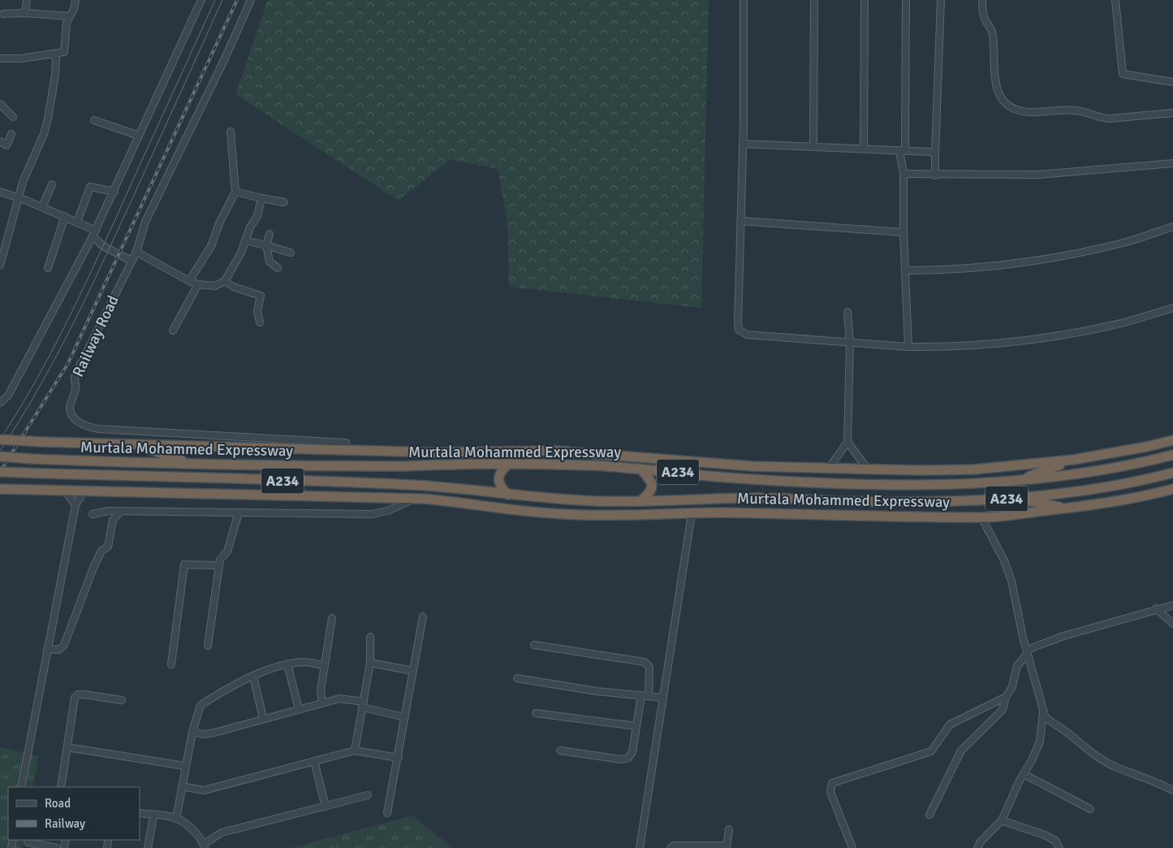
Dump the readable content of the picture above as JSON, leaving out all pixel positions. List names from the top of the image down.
{
  "streets": {
    "highway": ["Murtala Mohammed Expressway", "A234"],
    "street": ["Railway Road"]
  },
  "crossings": [
    ["Railway Road", "Murtala Mohammed Expressway"]
  ],
  "legend": ["Road", "Railway"]
}
